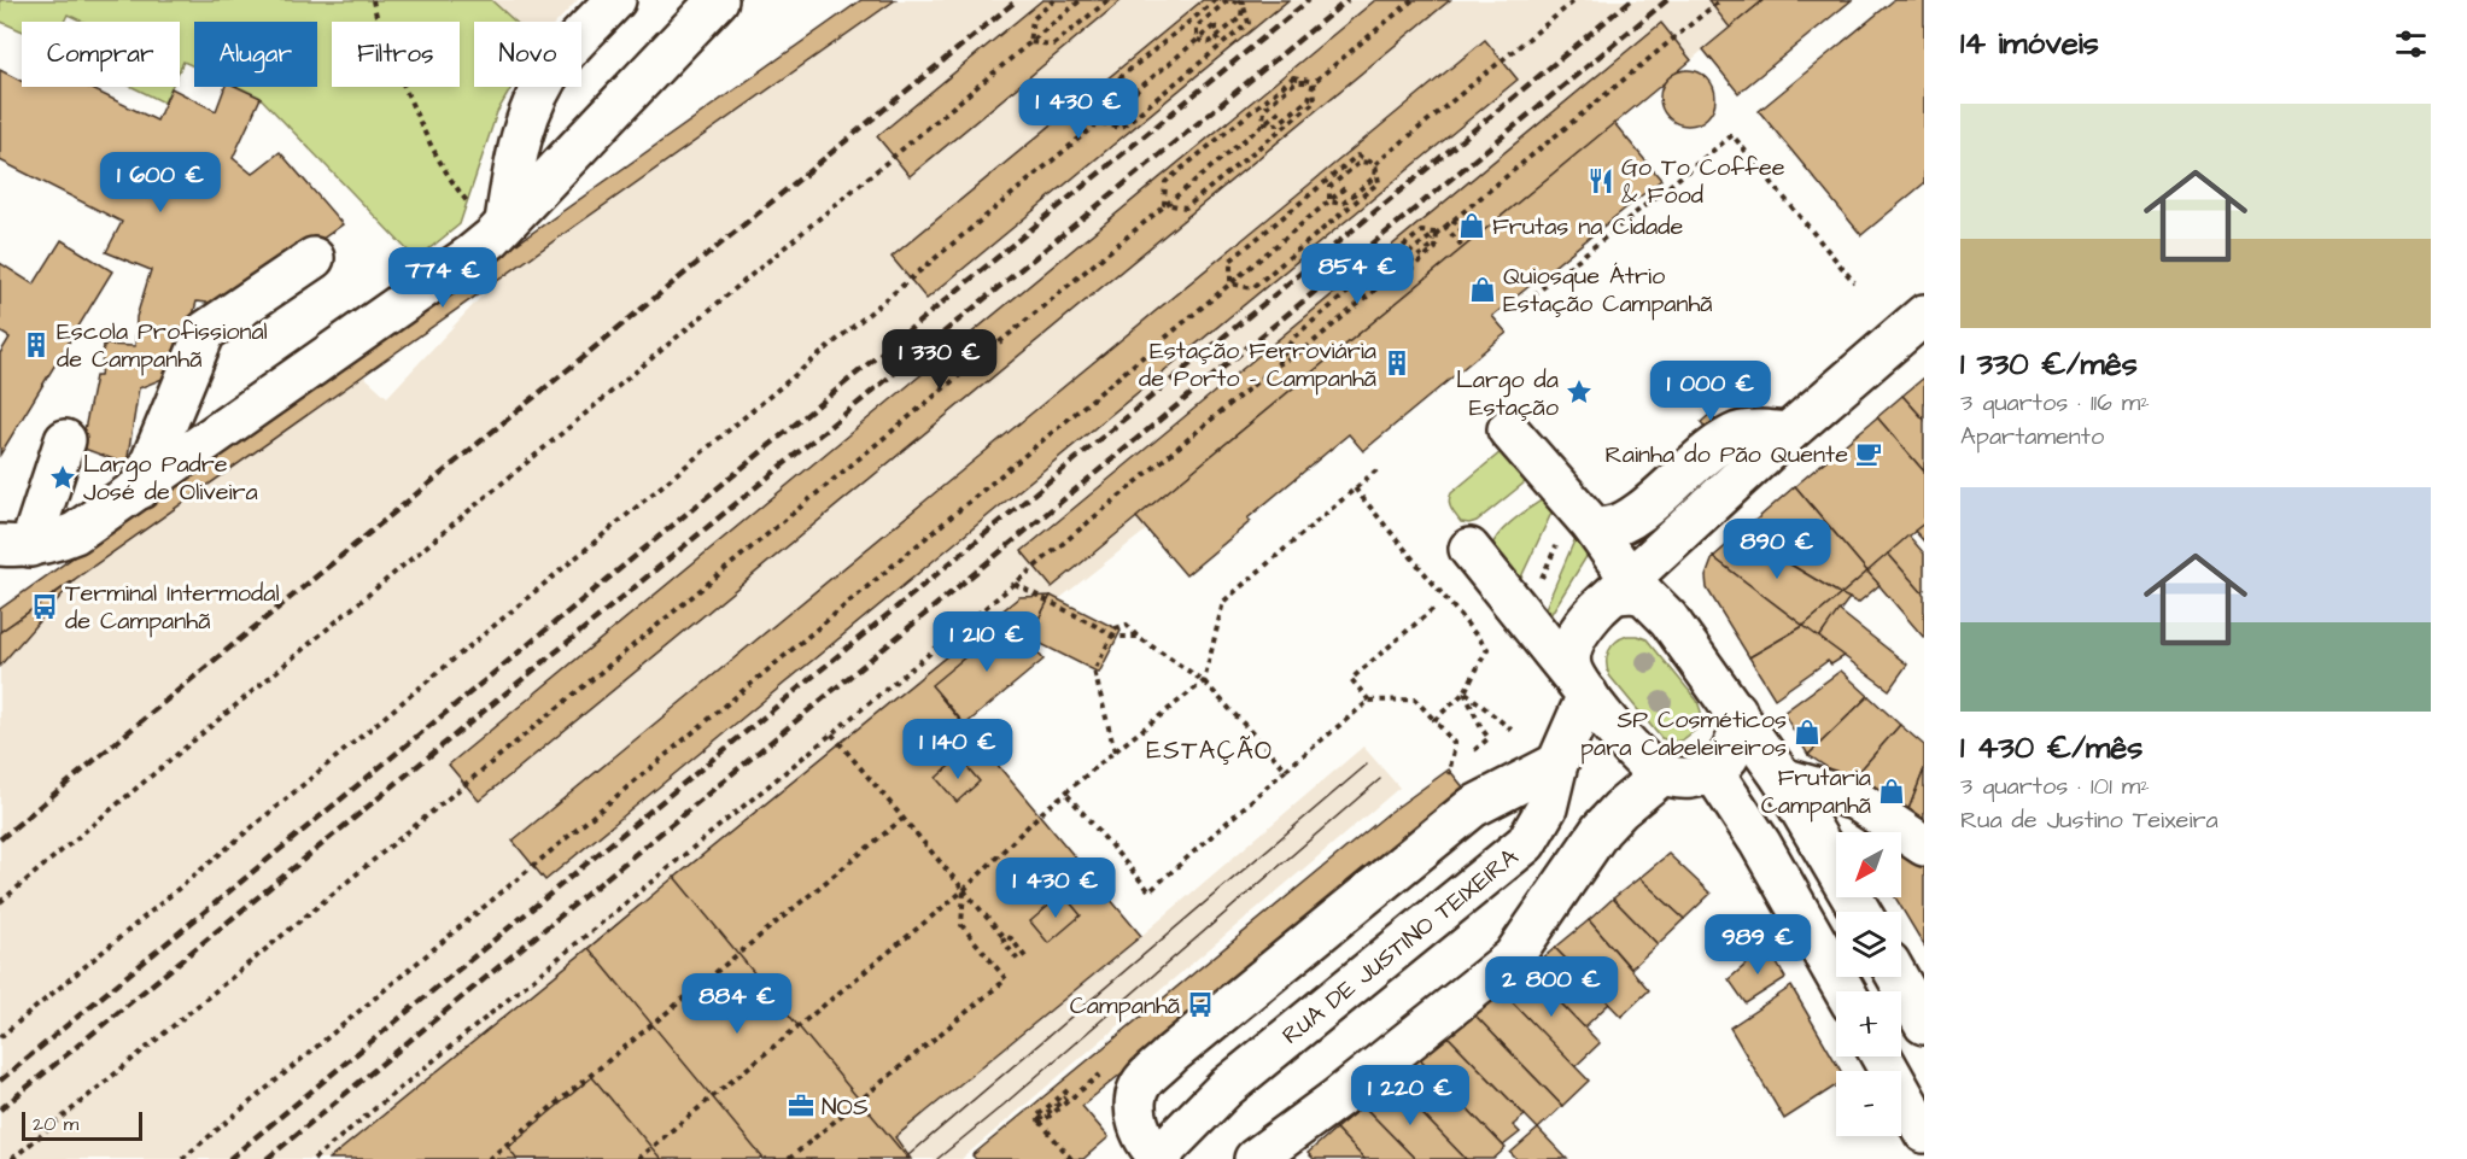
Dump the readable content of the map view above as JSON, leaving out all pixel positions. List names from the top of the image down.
{
  "streets": {
    "street": ["RUA DE JUSTINO TEIXEIRA"]
  },
  "districts": ["ESTAÇÃO"],
  "places": {
    "restaurant": ["Go To Coffee & Food"],
    "shop": [
      "Frutas na Cidade",
      "Quiosque Átrio Estação Campanhã",
      "SP Cosméticos para Cabeleireiros",
      "Frutaria Campanhã"
    ],
    "building": ["Escola Profissional de Campanhã", "Estação Ferroviária de Porto - Campanhã"],
    "place": ["Largo da Estação", "Largo Padre José de Oliveira"],
    "cafe": ["Rainha do Pão Quente"],
    "bus stop": ["Terminal Intermodal de Campanhã", "Campanhã"],
    "office": ["NOS"]
  },
  "scale_bar": "20 m",
  "north": "bottom left",
  "page": {
    "heading": "14 imóveis",
    "chip": [
      "Comprar",
      "Alugar",
      "Filtros",
      "Novo"
    ],
    "price": [
      "1 430 €",
      "1 600 €",
      "854 €",
      "774 €",
      "1 330 €",
      "1 000 €",
      "890 €",
      "1 210 €",
      "1 140 €",
      "1 430 €",
      "989 €",
      "2 800 €",
      "884 €",
      "1 220 €"
    ],
    "list": [
      {
        "name": "1 330 €/mês",
        "note": "3 quartos · 116 m² · Apartamento"
      },
      {
        "name": "1 430 €/mês",
        "note": "3 quartos · 101 m² · Rua de Justino Teixeira"
      }
    ],
    "map_buttons": ["+", "−"],
    "scale": "20 m"
  }
}
